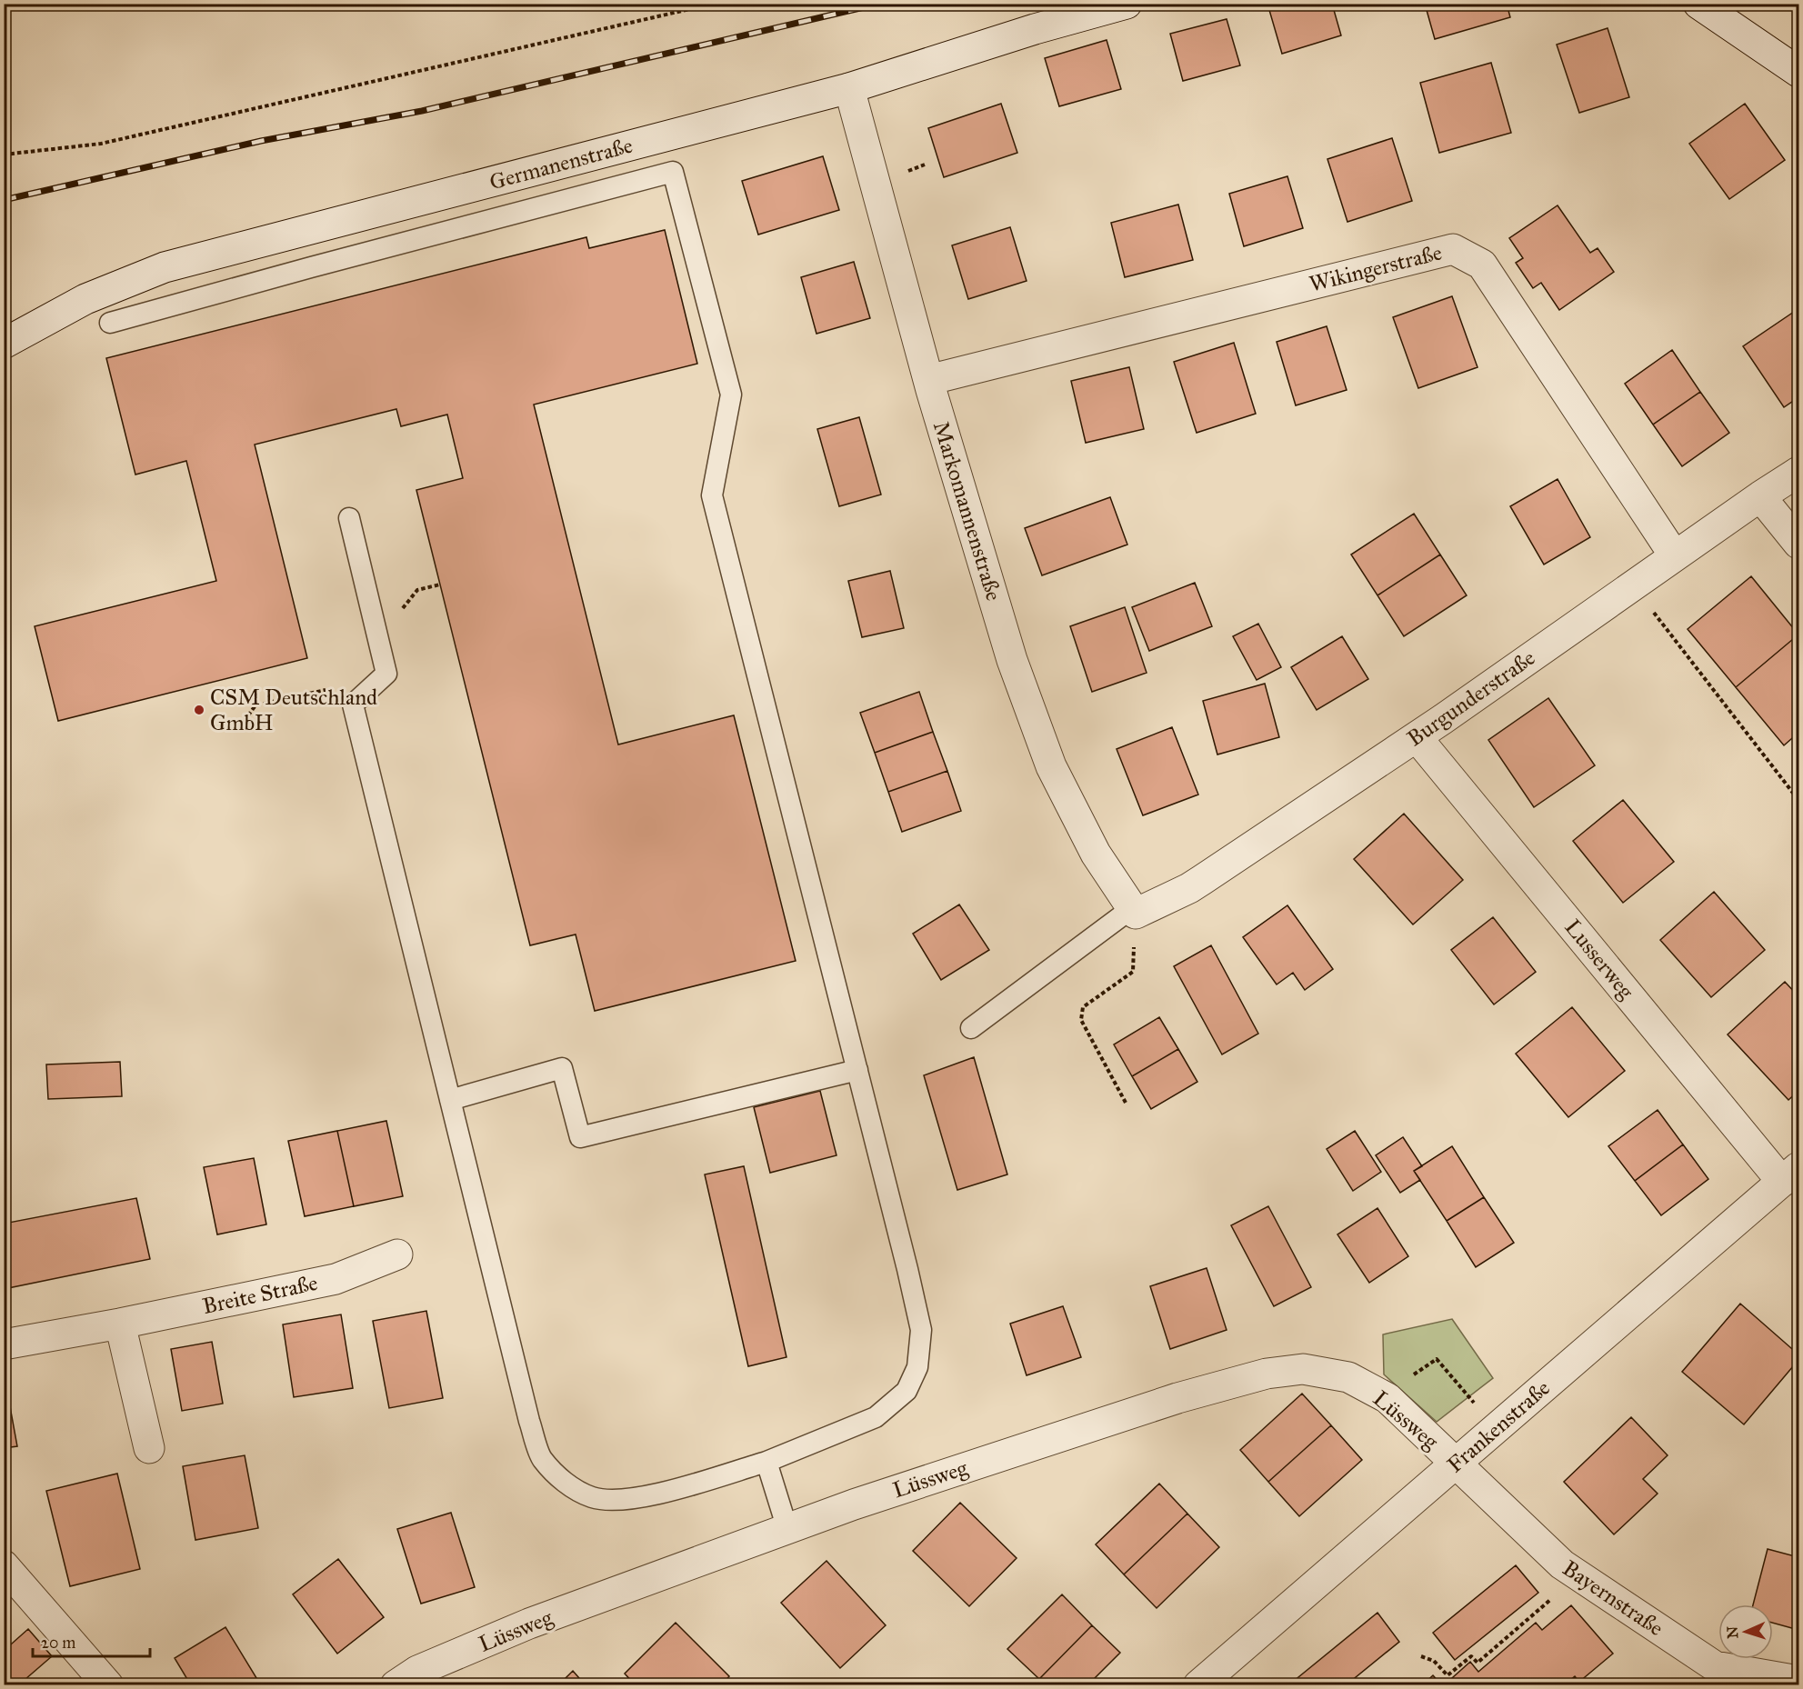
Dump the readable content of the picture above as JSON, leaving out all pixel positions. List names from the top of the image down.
{
  "streets": {
    "street": [
      "Germanenstraße",
      "Wikingerstraße",
      "Markomannenstraße",
      "Burgunderstraße",
      "Lusserweg",
      "Breite Straße",
      "Lüssweg",
      "Frankenstraße",
      "Bayernstraße"
    ]
  },
  "crossings": [
    ["Germanenstraße", "Markomannenstraße"],
    ["Wikingerstraße", "Markomannenstraße"],
    ["Wikingerstraße", "Burgunderstraße"],
    ["Markomannenstraße", "Burgunderstraße"],
    ["Burgunderstraße", "Lusserweg"],
    ["Lusserweg", "Frankenstraße"],
    ["Lüssweg", "Frankenstraße"],
    ["Lüssweg", "Bayernstraße"],
    ["Frankenstraße", "Bayernstraße"]
  ],
  "places": ["CSM Deutschland GmbH"],
  "scale_bar": "20 m",
  "north": "left"
}
